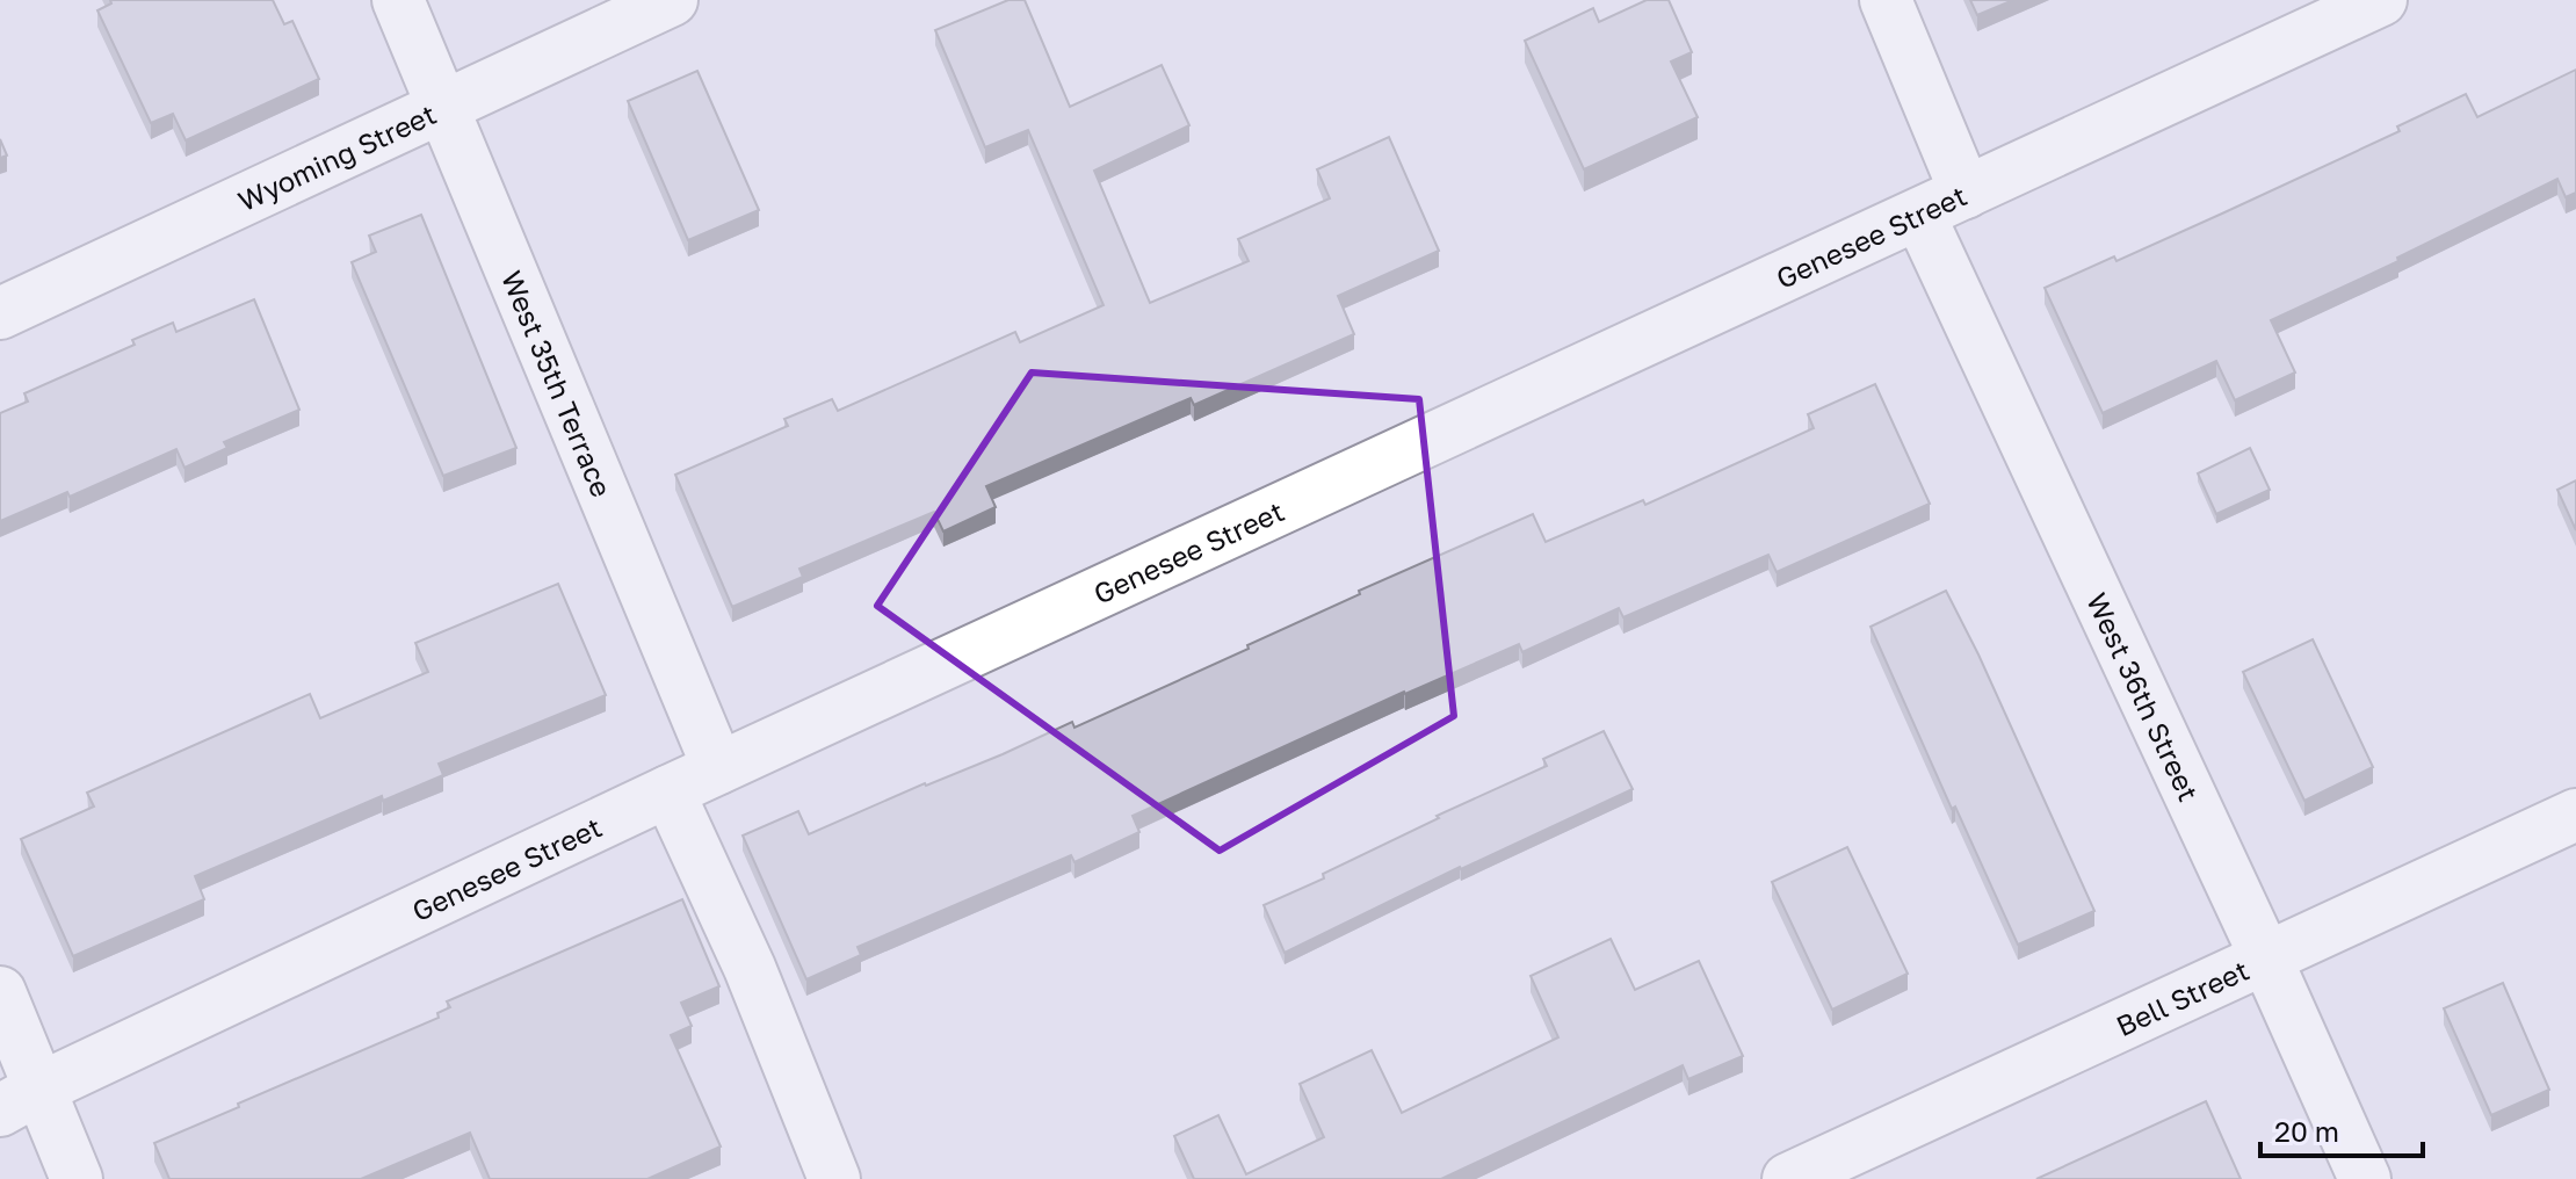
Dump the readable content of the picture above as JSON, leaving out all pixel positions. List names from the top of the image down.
{
  "streets": {
    "street": [
      "Wyoming Street",
      "Genesee Street",
      "West 35th Terrace",
      "West 36th Street",
      "Bell Street"
    ]
  },
  "crossings": [
    ["Wyoming Street", "West 35th Terrace"],
    ["Genesee Street", "West 35th Terrace"],
    ["Genesee Street", "West 36th Street"],
    ["West 36th Street", "Bell Street"]
  ],
  "scale_bar": "20 m"
}
